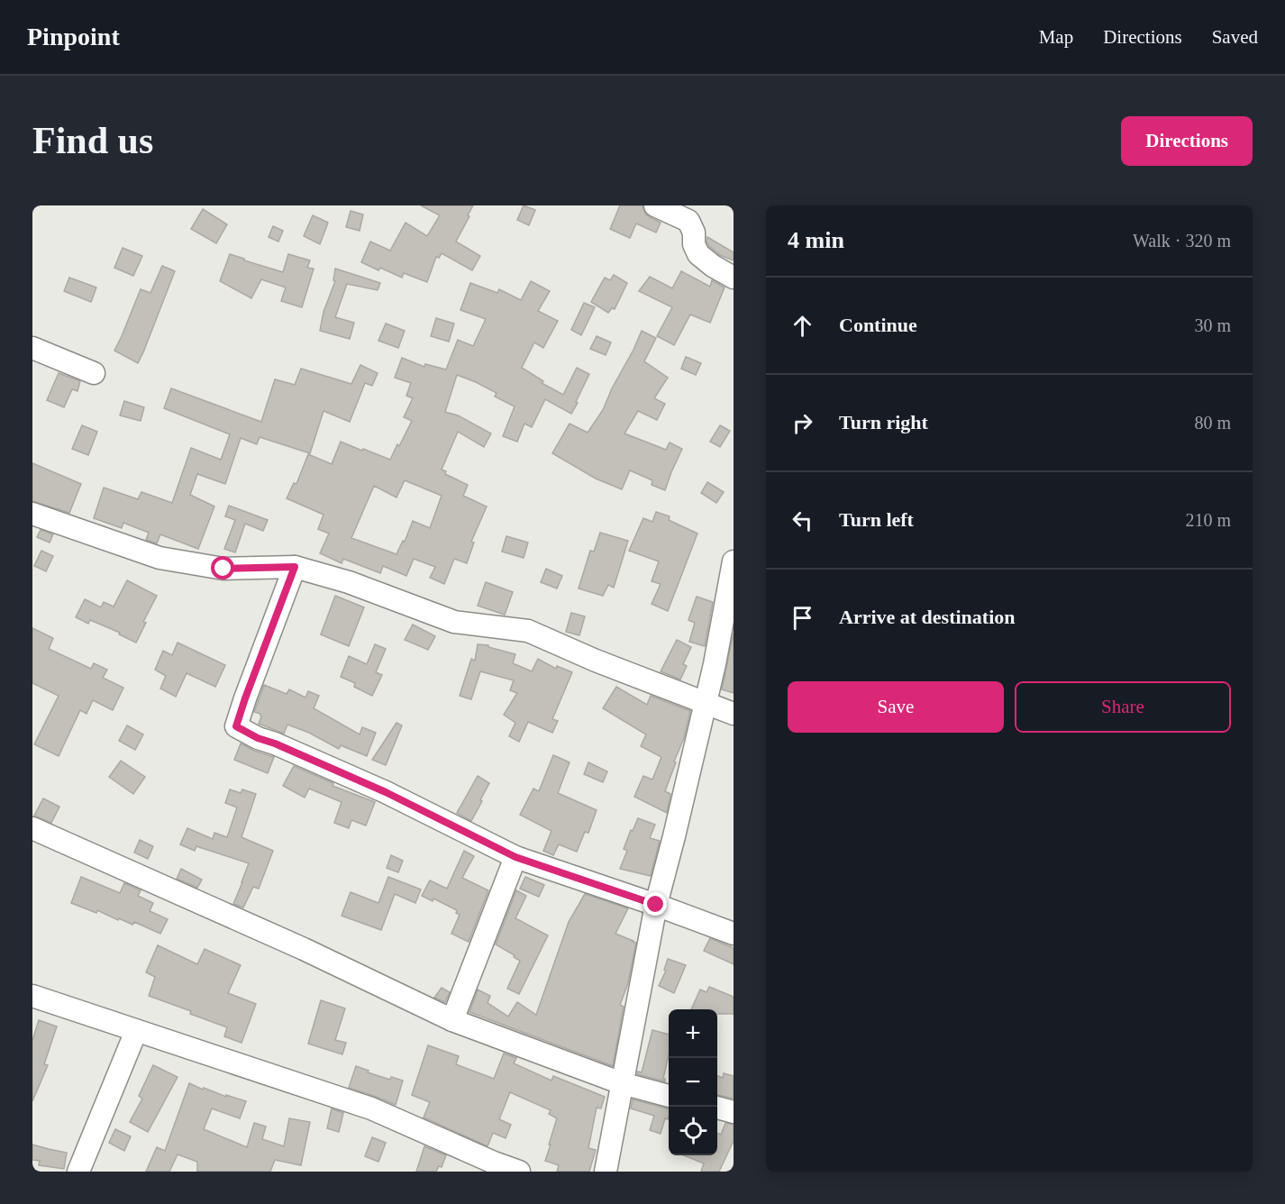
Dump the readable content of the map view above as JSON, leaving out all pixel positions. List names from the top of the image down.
{
  "page": {
    "header": "Pinpoint",
    "nav": ["Map", "Directions", "Saved"],
    "buttons": [
      "Directions",
      ["Save", "Share"]
    ],
    "title": "Find us",
    "heading": ["4 min", "Walk · 320 m"],
    "list": [
      ["Continue", "30 m"],
      ["Turn right", "80 m"],
      ["Turn left", "210 m"],
      "Arrive at destination"
    ],
    "map_buttons": ["+", "−"]
  }
}
